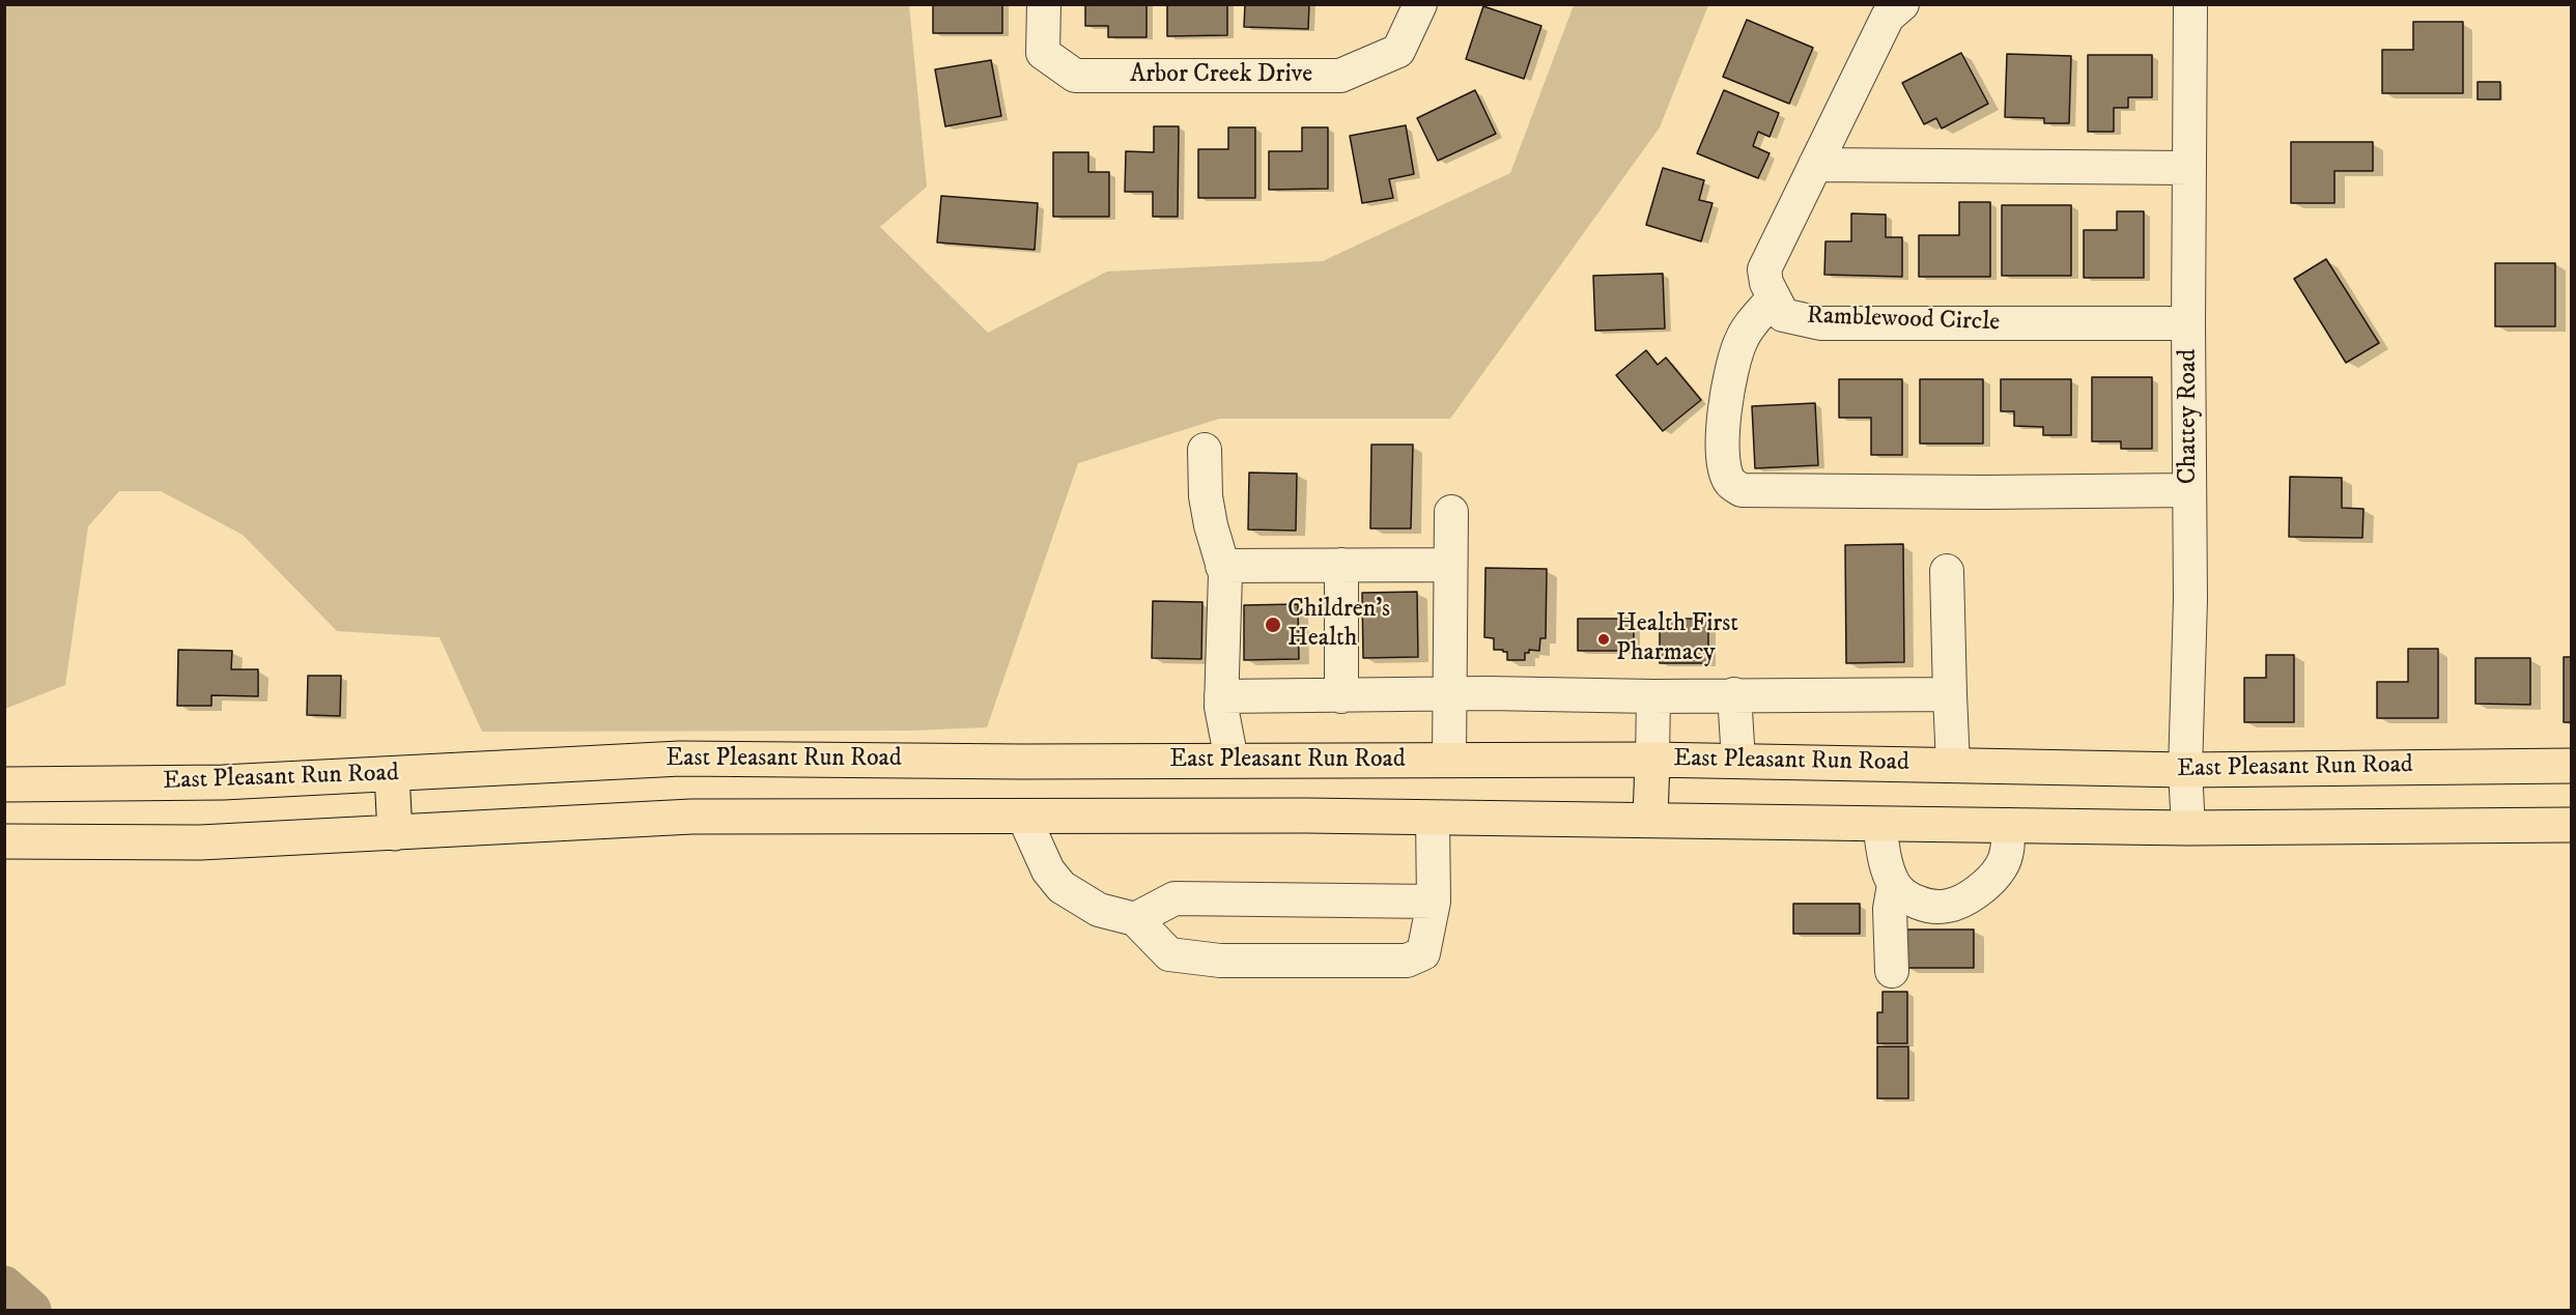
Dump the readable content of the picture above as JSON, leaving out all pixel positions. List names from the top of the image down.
{
  "streets": {
    "main road": ["East Pleasant Run Road"],
    "street": ["Arbor Creek Drive", "Ramblewood Circle", "Chattey Road"]
  },
  "crossings": [
    ["Ramblewood Circle", "Chattey Road"],
    ["Chattey Road", "East Pleasant Run Road"]
  ],
  "places": ["Children's Health", "Health First Pharmacy"]
}
